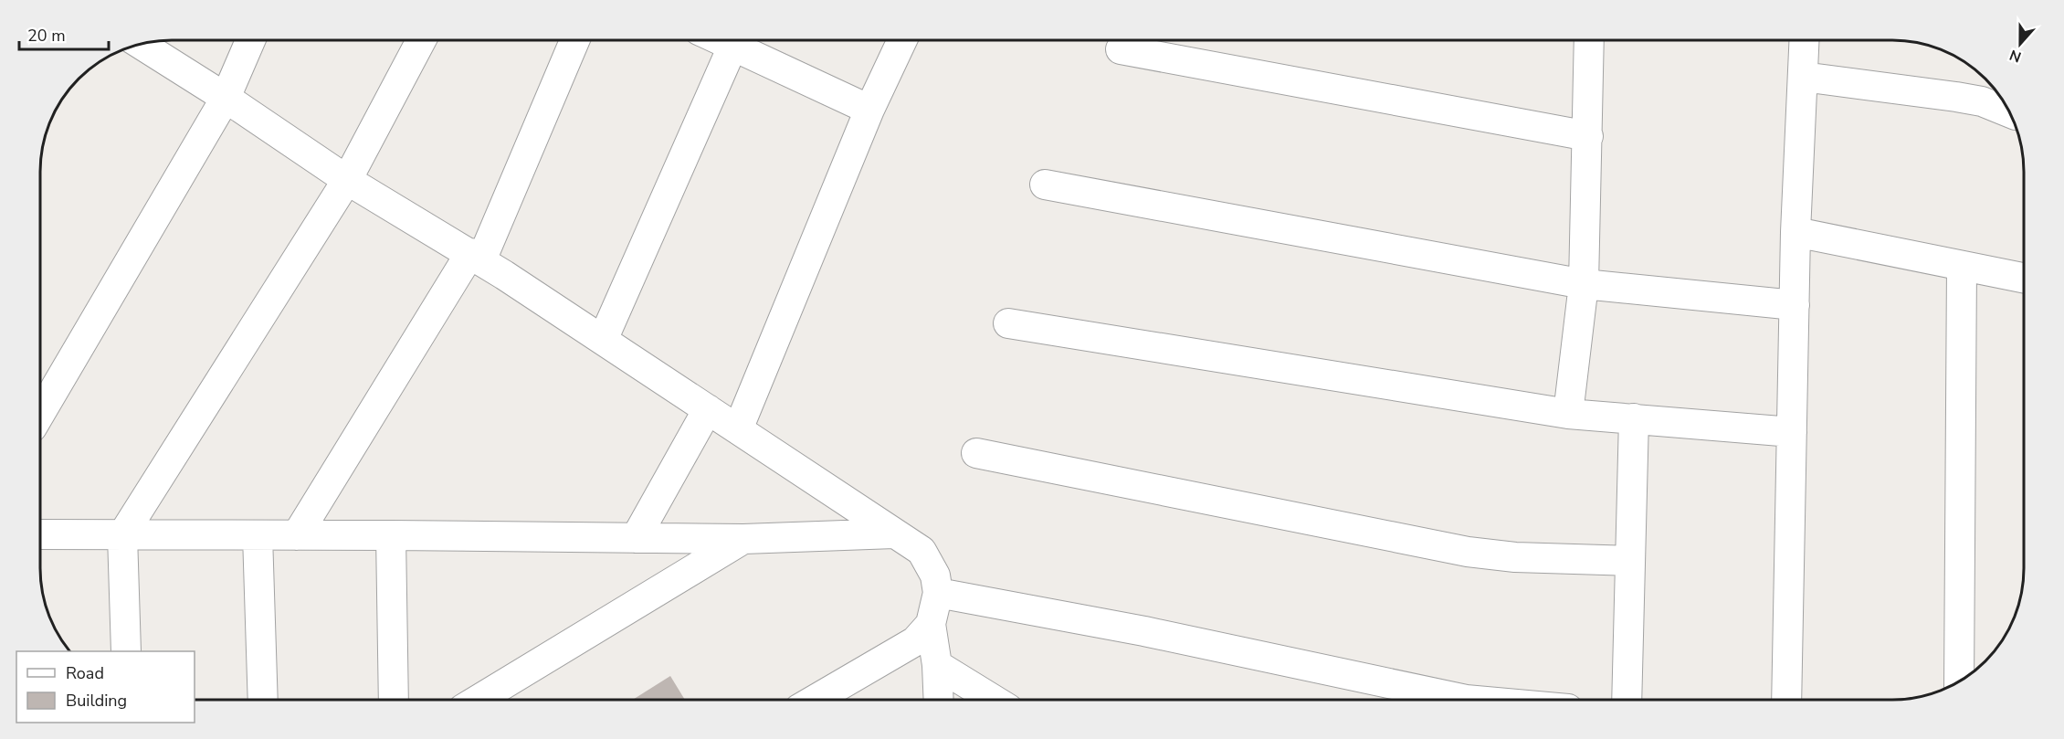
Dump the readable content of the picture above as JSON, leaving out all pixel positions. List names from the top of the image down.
{
  "legend": ["Road", "Building"],
  "scale_bar": "20 m",
  "north": "bottom"
}
